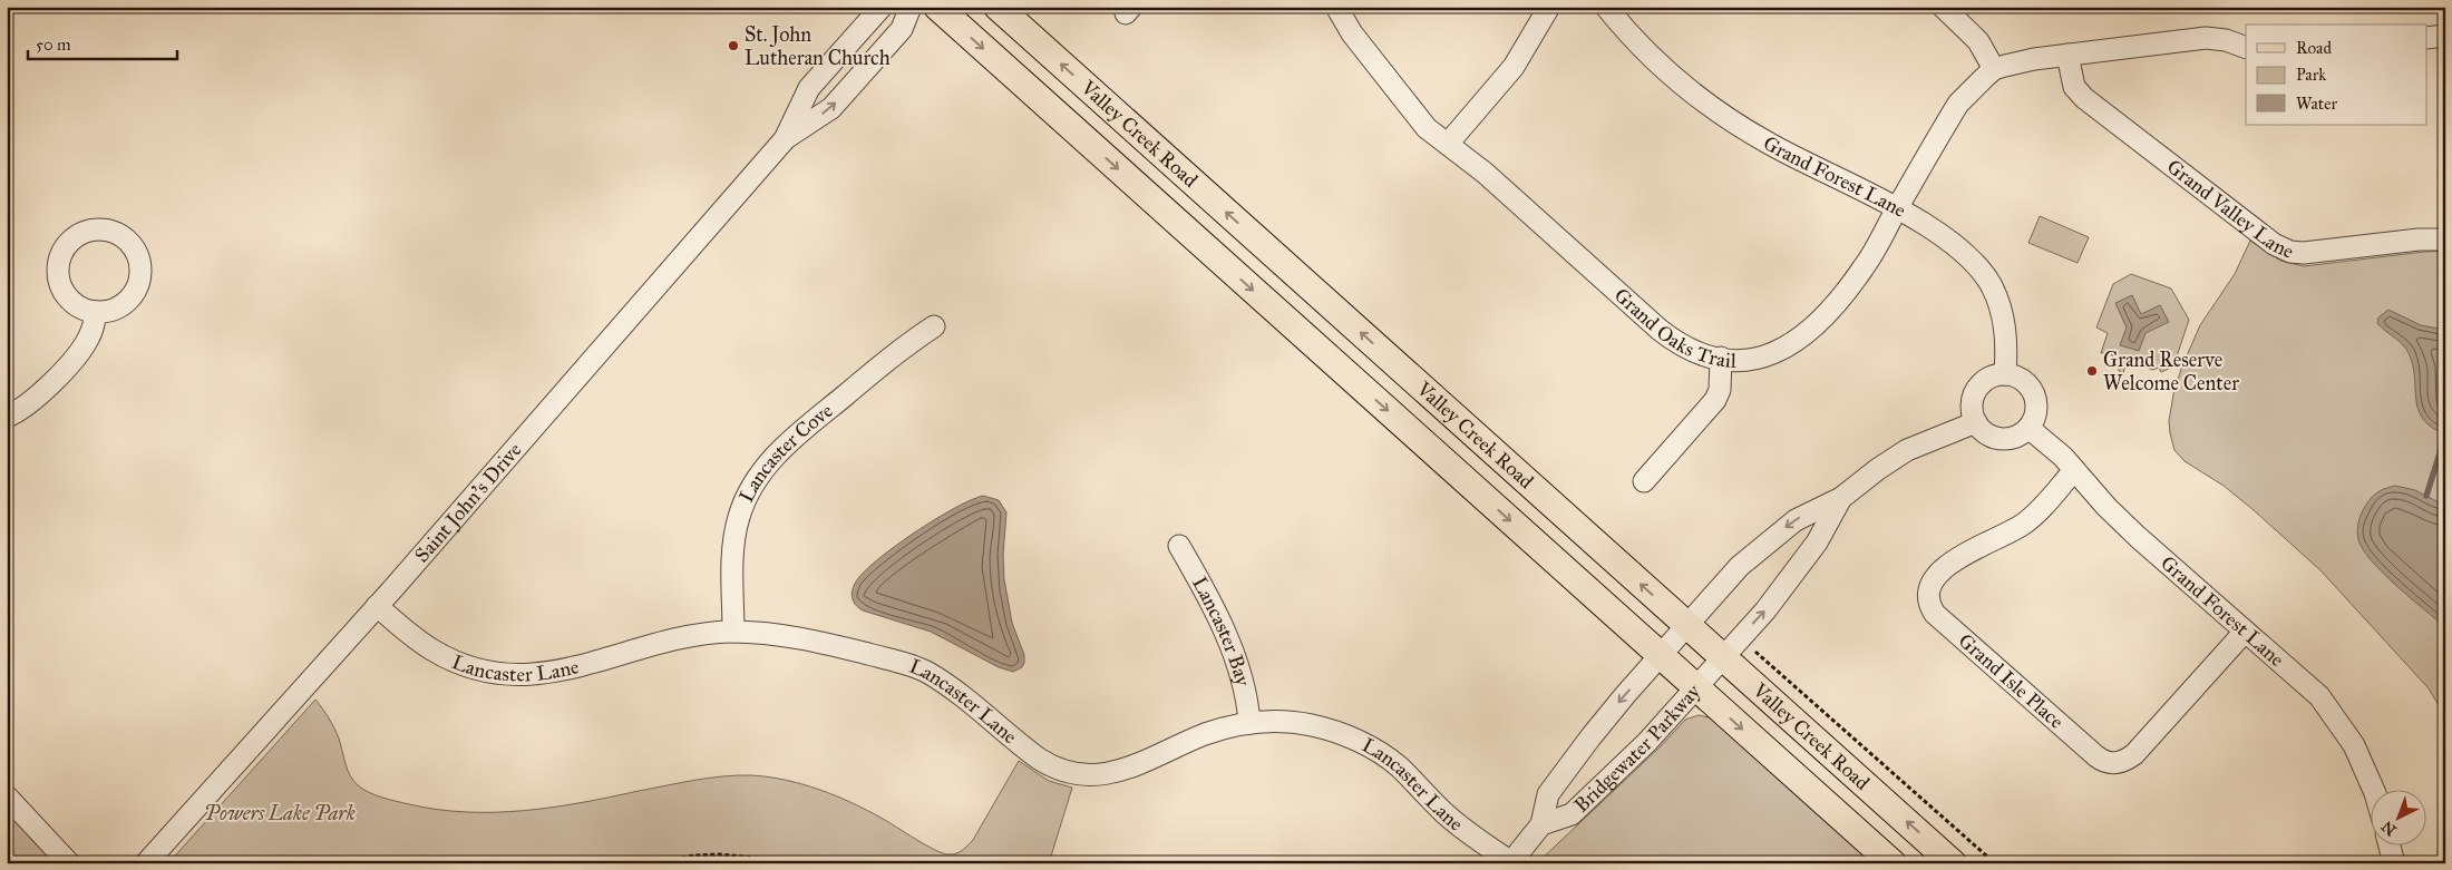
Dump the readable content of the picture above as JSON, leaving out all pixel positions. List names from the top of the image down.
{
  "streets": {
    "main road": ["Valley Creek Road"],
    "street": [
      "Grand Forest Lane",
      "Grand Valley Lane",
      "Grand Oaks Trail",
      "Lancaster Cove",
      "Saint John's Drive",
      "Lancaster Bay",
      "Lancaster Lane",
      "Grand Isle Place",
      "Bridgewater Parkway"
    ]
  },
  "crossings": [
    ["Valley Creek Road", "Bridgewater Parkway"],
    ["Grand Forest Lane", "Grand Oaks Trail"],
    ["Grand Forest Lane", "Grand Isle Place"],
    ["Lancaster Cove", "Lancaster Lane"],
    ["Saint John's Drive", "Lancaster Lane"],
    ["Lancaster Bay", "Lancaster Lane"],
    ["Lancaster Lane", "Bridgewater Parkway"]
  ],
  "parks": ["Powers Lake Park"],
  "places": ["St. John Lutheran Church", "Grand Reserve Welcome Center"],
  "legend": ["Road", "Park", "Water"],
  "scale_bar": "50 m",
  "north": "bottom left"
}
